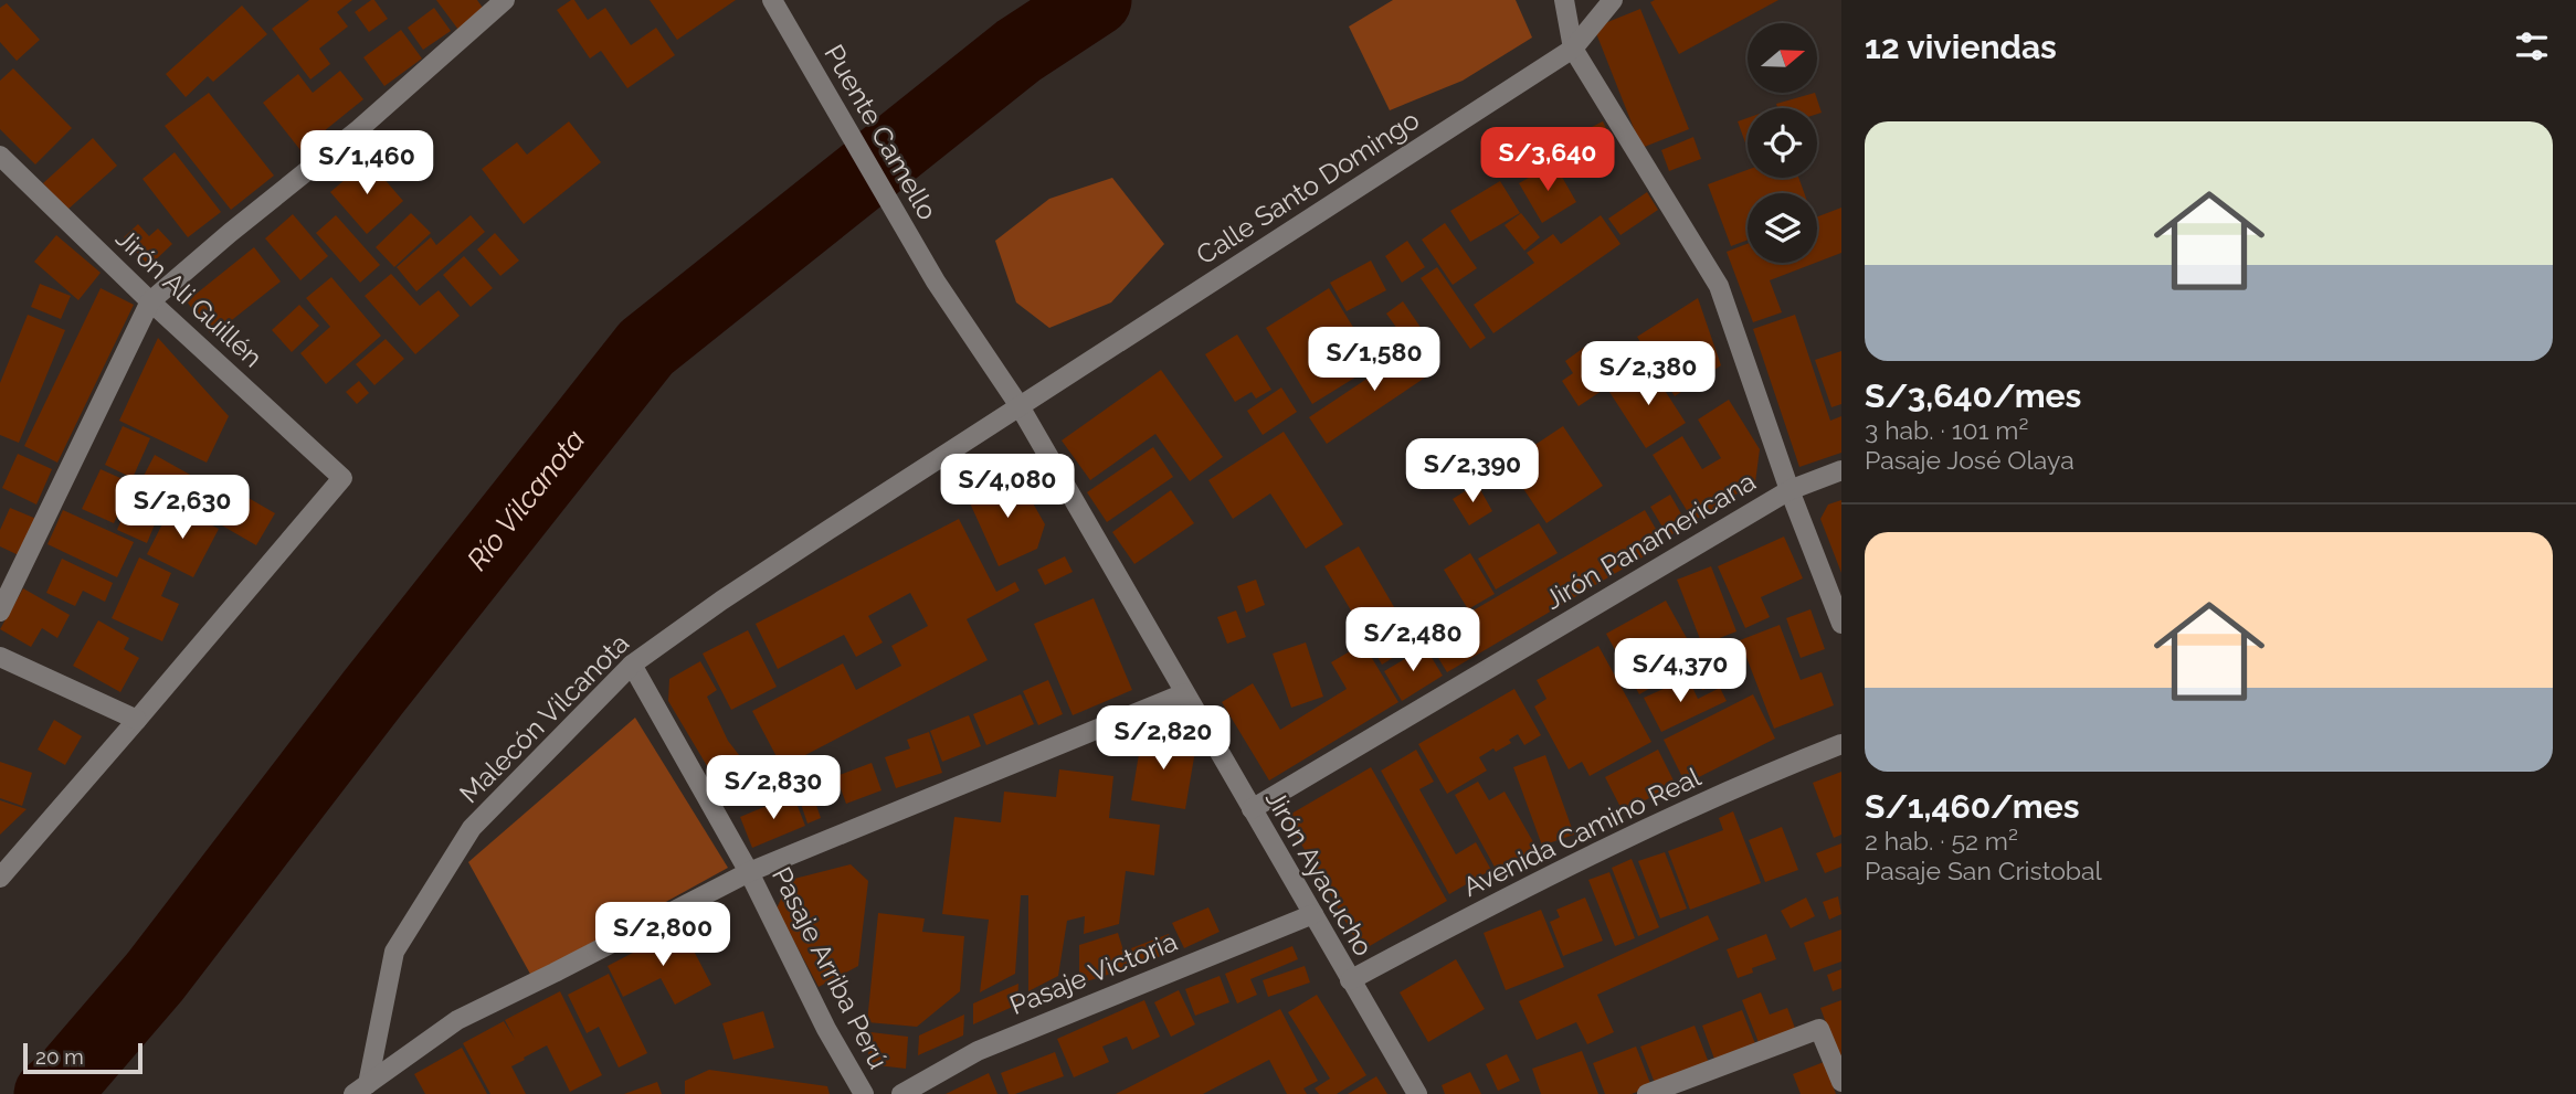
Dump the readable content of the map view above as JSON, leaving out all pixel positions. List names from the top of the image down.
{
  "streets": {
    "street": [
      "Puente Camello",
      "Calle Santo Domingo",
      "Jirón Ali Guillén",
      "Jirón Panamericana",
      "Malecón Vilcanota",
      "Avenida Camino Real",
      "Jirón Ayacucho",
      "Pasaje Arriba Perú",
      "Pasaje Victoria"
    ]
  },
  "crossings": [
    ["Puente Camello", "Jirón Ayacucho"],
    ["Calle Santo Domingo", "Malecón Vilcanota"],
    ["Calle Santo Domingo", "Jirón Ayacucho"],
    ["Jirón Panamericana", "Jirón Ayacucho"],
    ["Malecón Vilcanota", "Jirón Ayacucho"],
    ["Malecón Vilcanota", "Pasaje Arriba Perú"],
    ["Avenida Camino Real", "Jirón Ayacucho"],
    ["Jirón Ayacucho", "Pasaje Victoria"]
  ],
  "water": ["Río Vilcanota"],
  "scale_bar": "20 m",
  "north": "right",
  "page": {
    "heading": "12 viviendas",
    "list": [
      {
        "name": "S/3,640/mes",
        "note": "3 hab. · 101 m² · Pasaje José Olaya"
      },
      {
        "name": "S/1,460/mes",
        "note": "2 hab. · 52 m² · Pasaje San Cristobal"
      }
    ],
    "price": [
      "S/3,640",
      "S/1,460",
      "S/1,580",
      "S/2,380",
      "S/2,390",
      "S/4,080",
      "S/2,630",
      "S/2,480",
      "S/4,370",
      "S/2,820",
      "S/2,830",
      "S/2,800"
    ],
    "scale": "20 m"
  }
}
